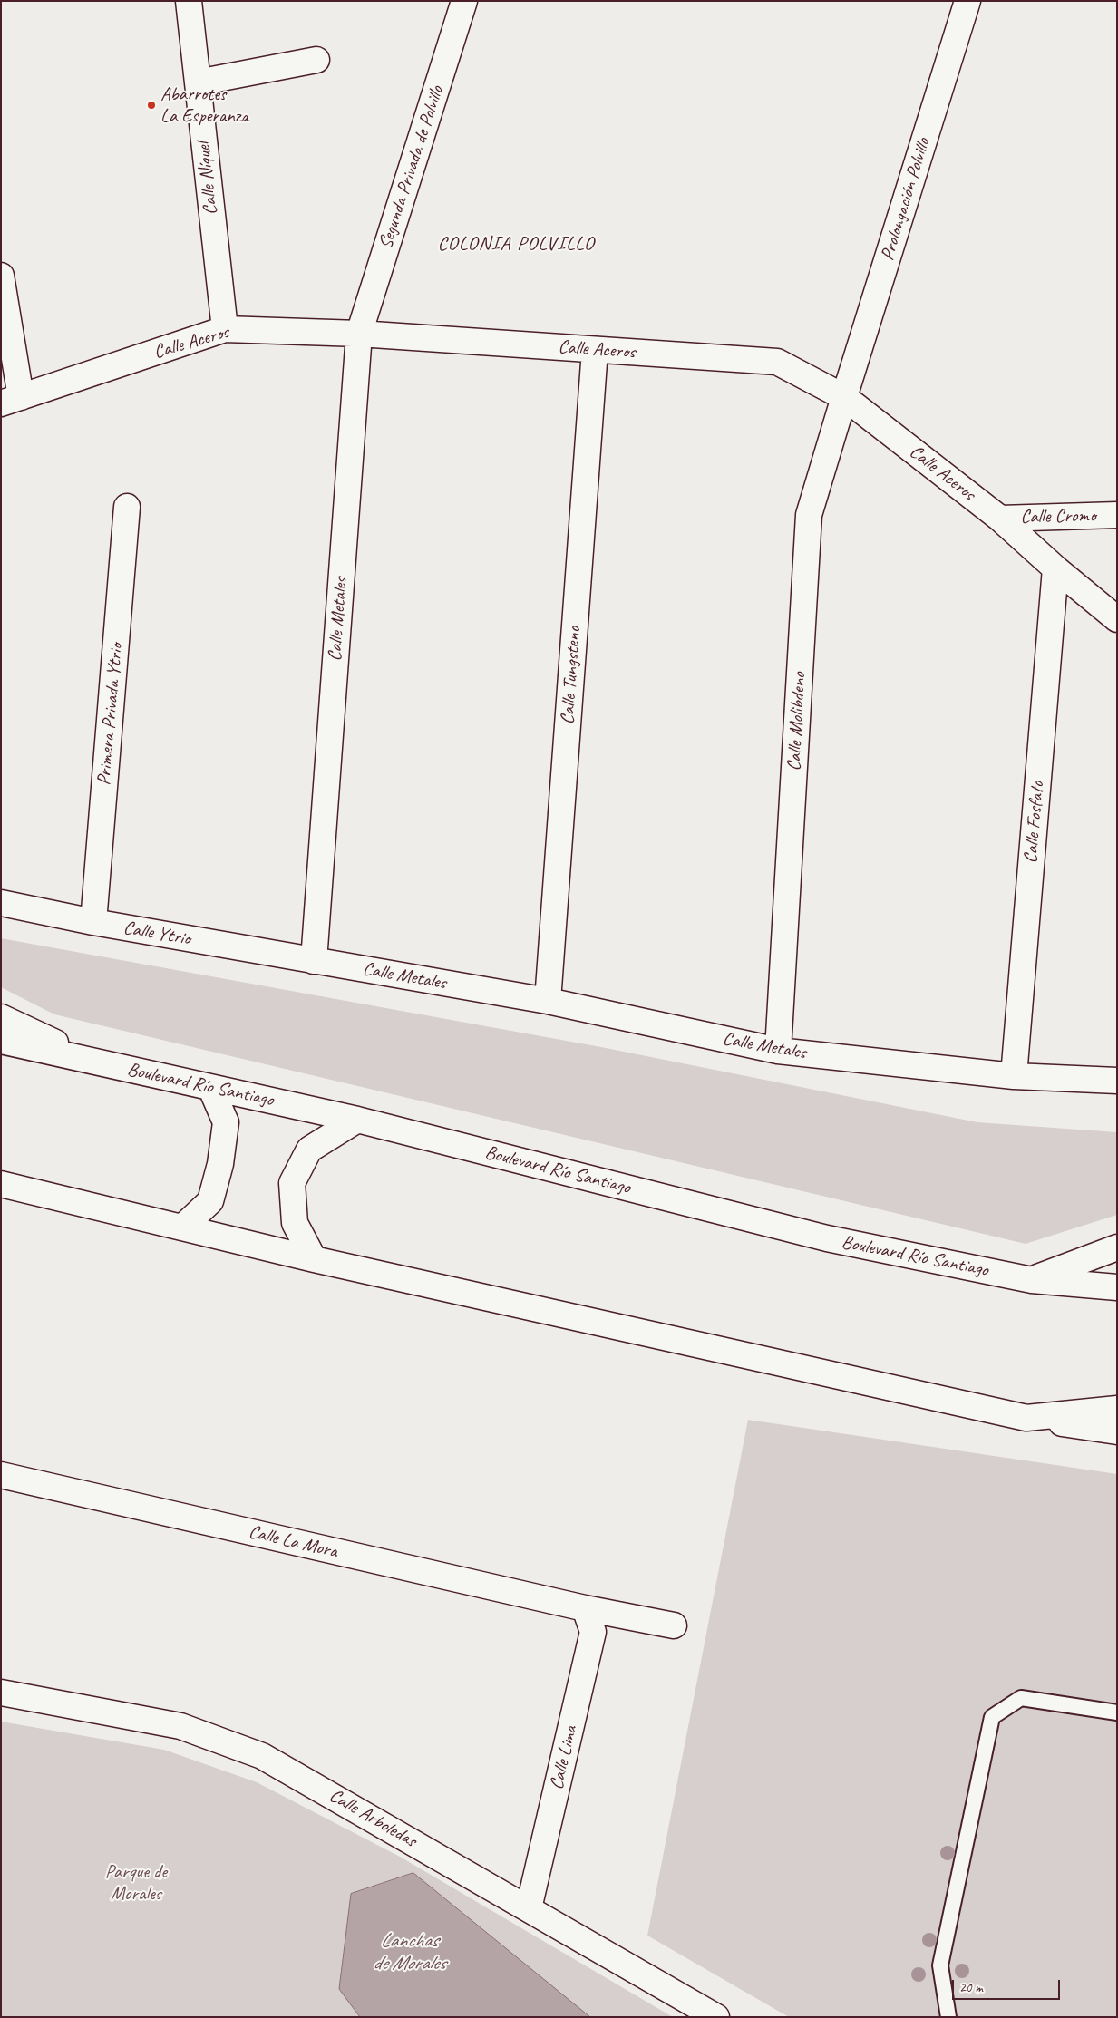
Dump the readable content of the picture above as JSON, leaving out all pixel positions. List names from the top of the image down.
{
  "streets": {
    "street": [
      "Segunda Privada de Polvillo",
      "Calle Níquel",
      "Prolongación Polvillo",
      "Calle Aceros",
      "Calle Cromo",
      "Calle Metales",
      "Calle Tungsteno",
      "Primera Privada Ytrio",
      "Calle Molibdeno",
      "Calle Fosfato",
      "Calle Ytrio",
      "Boulevard Río Santiago",
      "Calle La Mora",
      "Calle Lima",
      "Calle Arboledas"
    ]
  },
  "crossings": [
    ["Segunda Privada de Polvillo", "Calle Aceros"],
    ["Segunda Privada de Polvillo", "Calle Metales"],
    ["Calle Níquel", "Calle Aceros"],
    ["Prolongación Polvillo", "Calle Aceros"],
    ["Prolongación Polvillo", "Calle Molibdeno"],
    ["Calle Aceros", "Calle Cromo"],
    ["Calle Aceros", "Calle Metales"],
    ["Calle Aceros", "Calle Tungsteno"],
    ["Calle Aceros", "Calle Molibdeno"],
    ["Calle Aceros", "Calle Fosfato"],
    ["Calle Metales", "Calle Tungsteno"],
    ["Calle Metales", "Calle Molibdeno"],
    ["Calle Metales", "Calle Fosfato"],
    ["Calle Metales", "Calle Ytrio"],
    ["Primera Privada Ytrio", "Calle Ytrio"],
    ["Calle La Mora", "Calle Lima"],
    ["Calle Lima", "Calle Arboledas"]
  ],
  "districts": ["COLONIA POLVILLO"],
  "water": ["Lanchas de Morales"],
  "parks": ["Parque de Morales"],
  "places": ["Abarrotes La Esperanza"],
  "scale_bar": "20 m"
}
